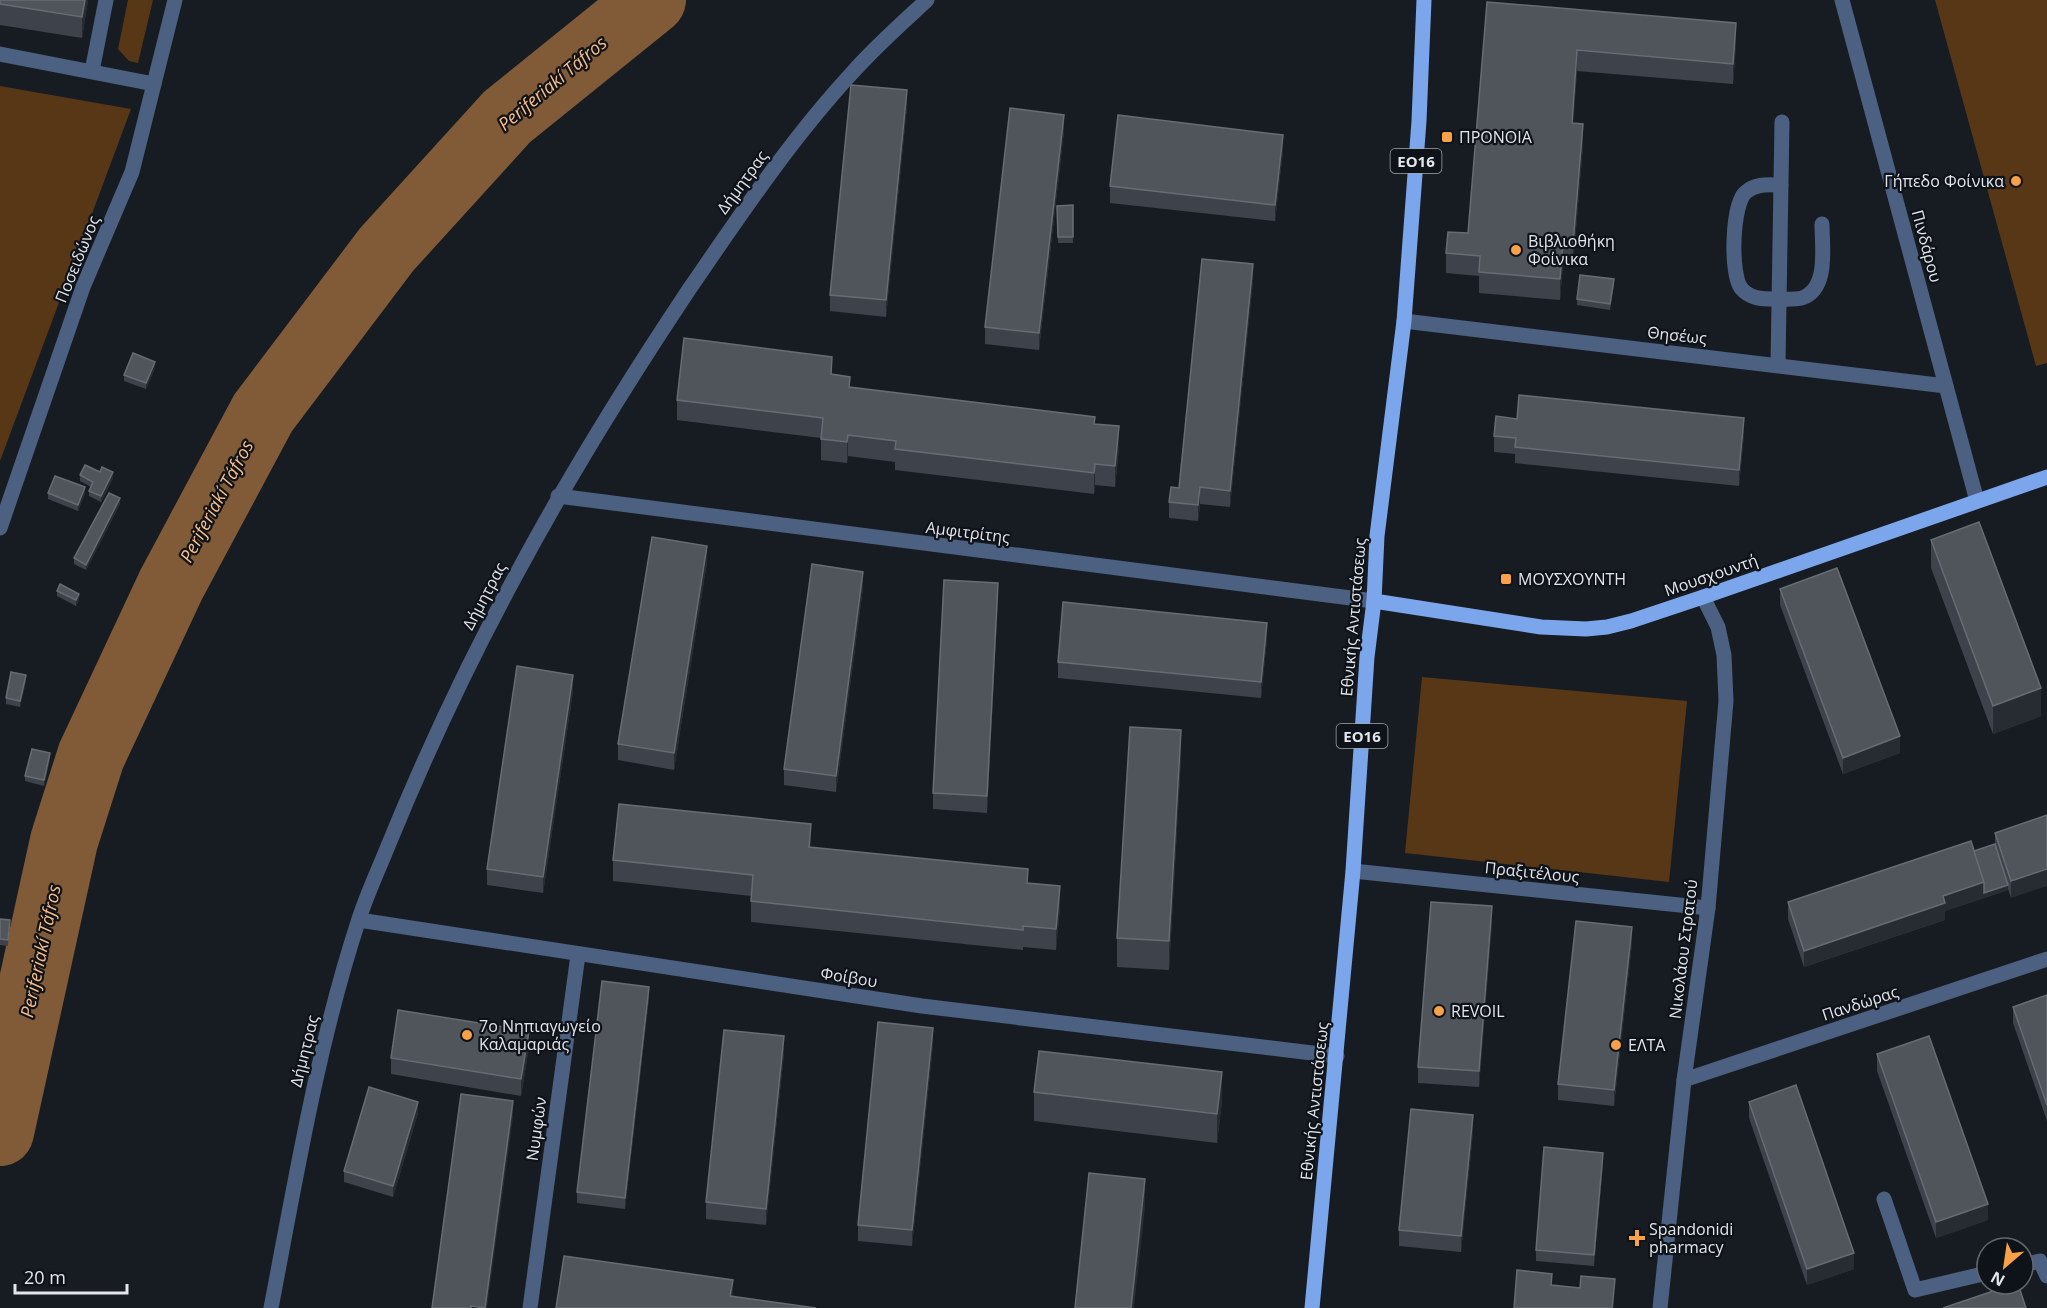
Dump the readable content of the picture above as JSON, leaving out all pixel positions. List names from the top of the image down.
{
  "streets": {
    "main road": ["ΕΟ16", "Μουσχουντή", "Εθνικής Αντιστάσεως"],
    "street": [
      "Δήμητρας",
      "Πινδάρου",
      "Ποσειδώνος",
      "Θησέως",
      "Αμφιτρίτης",
      "Πραξιτέλους",
      "Νικολάου Στρατού",
      "Φοίβου",
      "Πανδώρας",
      "Νυμφών"
    ]
  },
  "crossings": [
    ["Δήμητρας", "Αμφιτρίτης"],
    ["Δήμητρας", "Φοίβου"],
    ["Πινδάρου", "Θησέως"],
    ["Πινδάρου", "Μουσχουντή"],
    ["Θησέως", "Εθνικής Αντιστάσεως"],
    ["Αμφιτρίτης", "Μουσχουντή"],
    ["Αμφιτρίτης", "Εθνικής Αντιστάσεως"],
    ["Μουσχουντή", "Εθνικής Αντιστάσεως"],
    ["Μουσχουντή", "Νικολάου Στρατού"],
    ["Εθνικής Αντιστάσεως", "Πραξιτέλους"],
    ["Εθνικής Αντιστάσεως", "Φοίβου"],
    ["Πραξιτέλους", "Νικολάου Στρατού"],
    ["Νικολάου Στρατού", "Πανδώρας"],
    ["Φοίβου", "Νυμφών"]
  ],
  "water": ["Periferiakí Táfros"],
  "places": {
    "transit": ["ΠΡΟΝΟΙΑ", "ΜΟΥΣΧΟΥΝΤΗ"],
    "other": [
      "Γήπεδο Φοίνικα",
      "Βιβλιοθήκη Φοίνικα",
      "REVOIL",
      "7ο Νηπιαγωγείο Καλαμαριάς",
      "ΕΛΤΑ"
    ],
    "health": ["Spandonidi pharmacy"]
  },
  "scale_bar": "20 m",
  "north": "bottom left"
}
